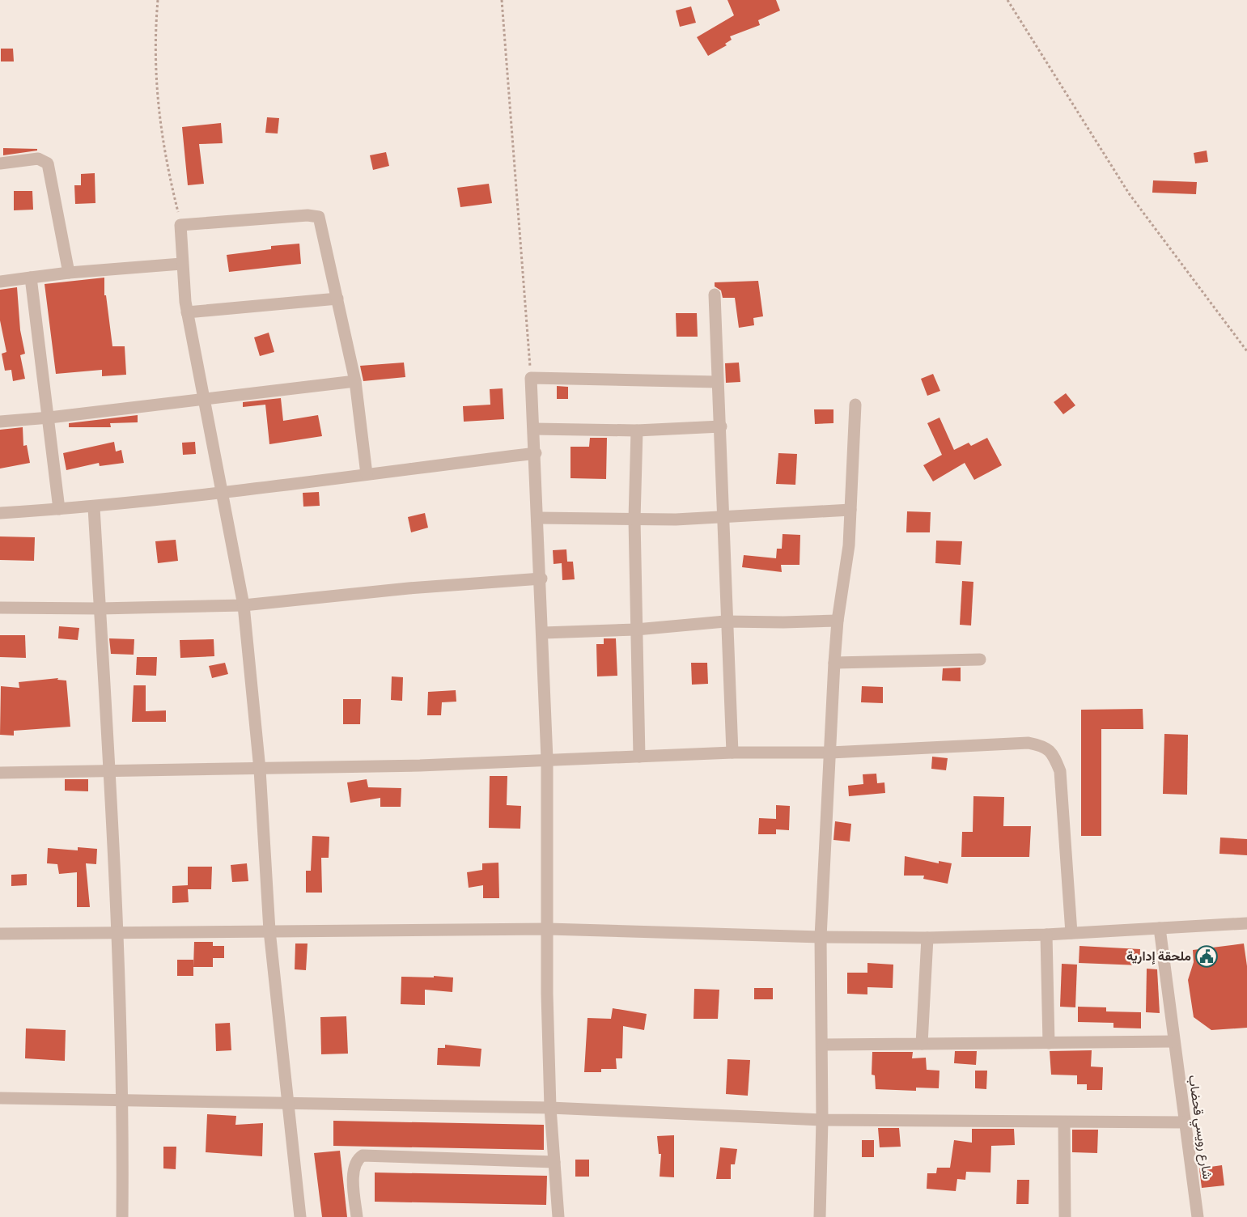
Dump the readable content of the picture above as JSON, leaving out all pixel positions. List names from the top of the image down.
{
  "streets": {
    "street": ["شارع رويسي قحضاب"]
  },
  "places": {
    "public building": ["ملحقة إدارية"]
  }
}
